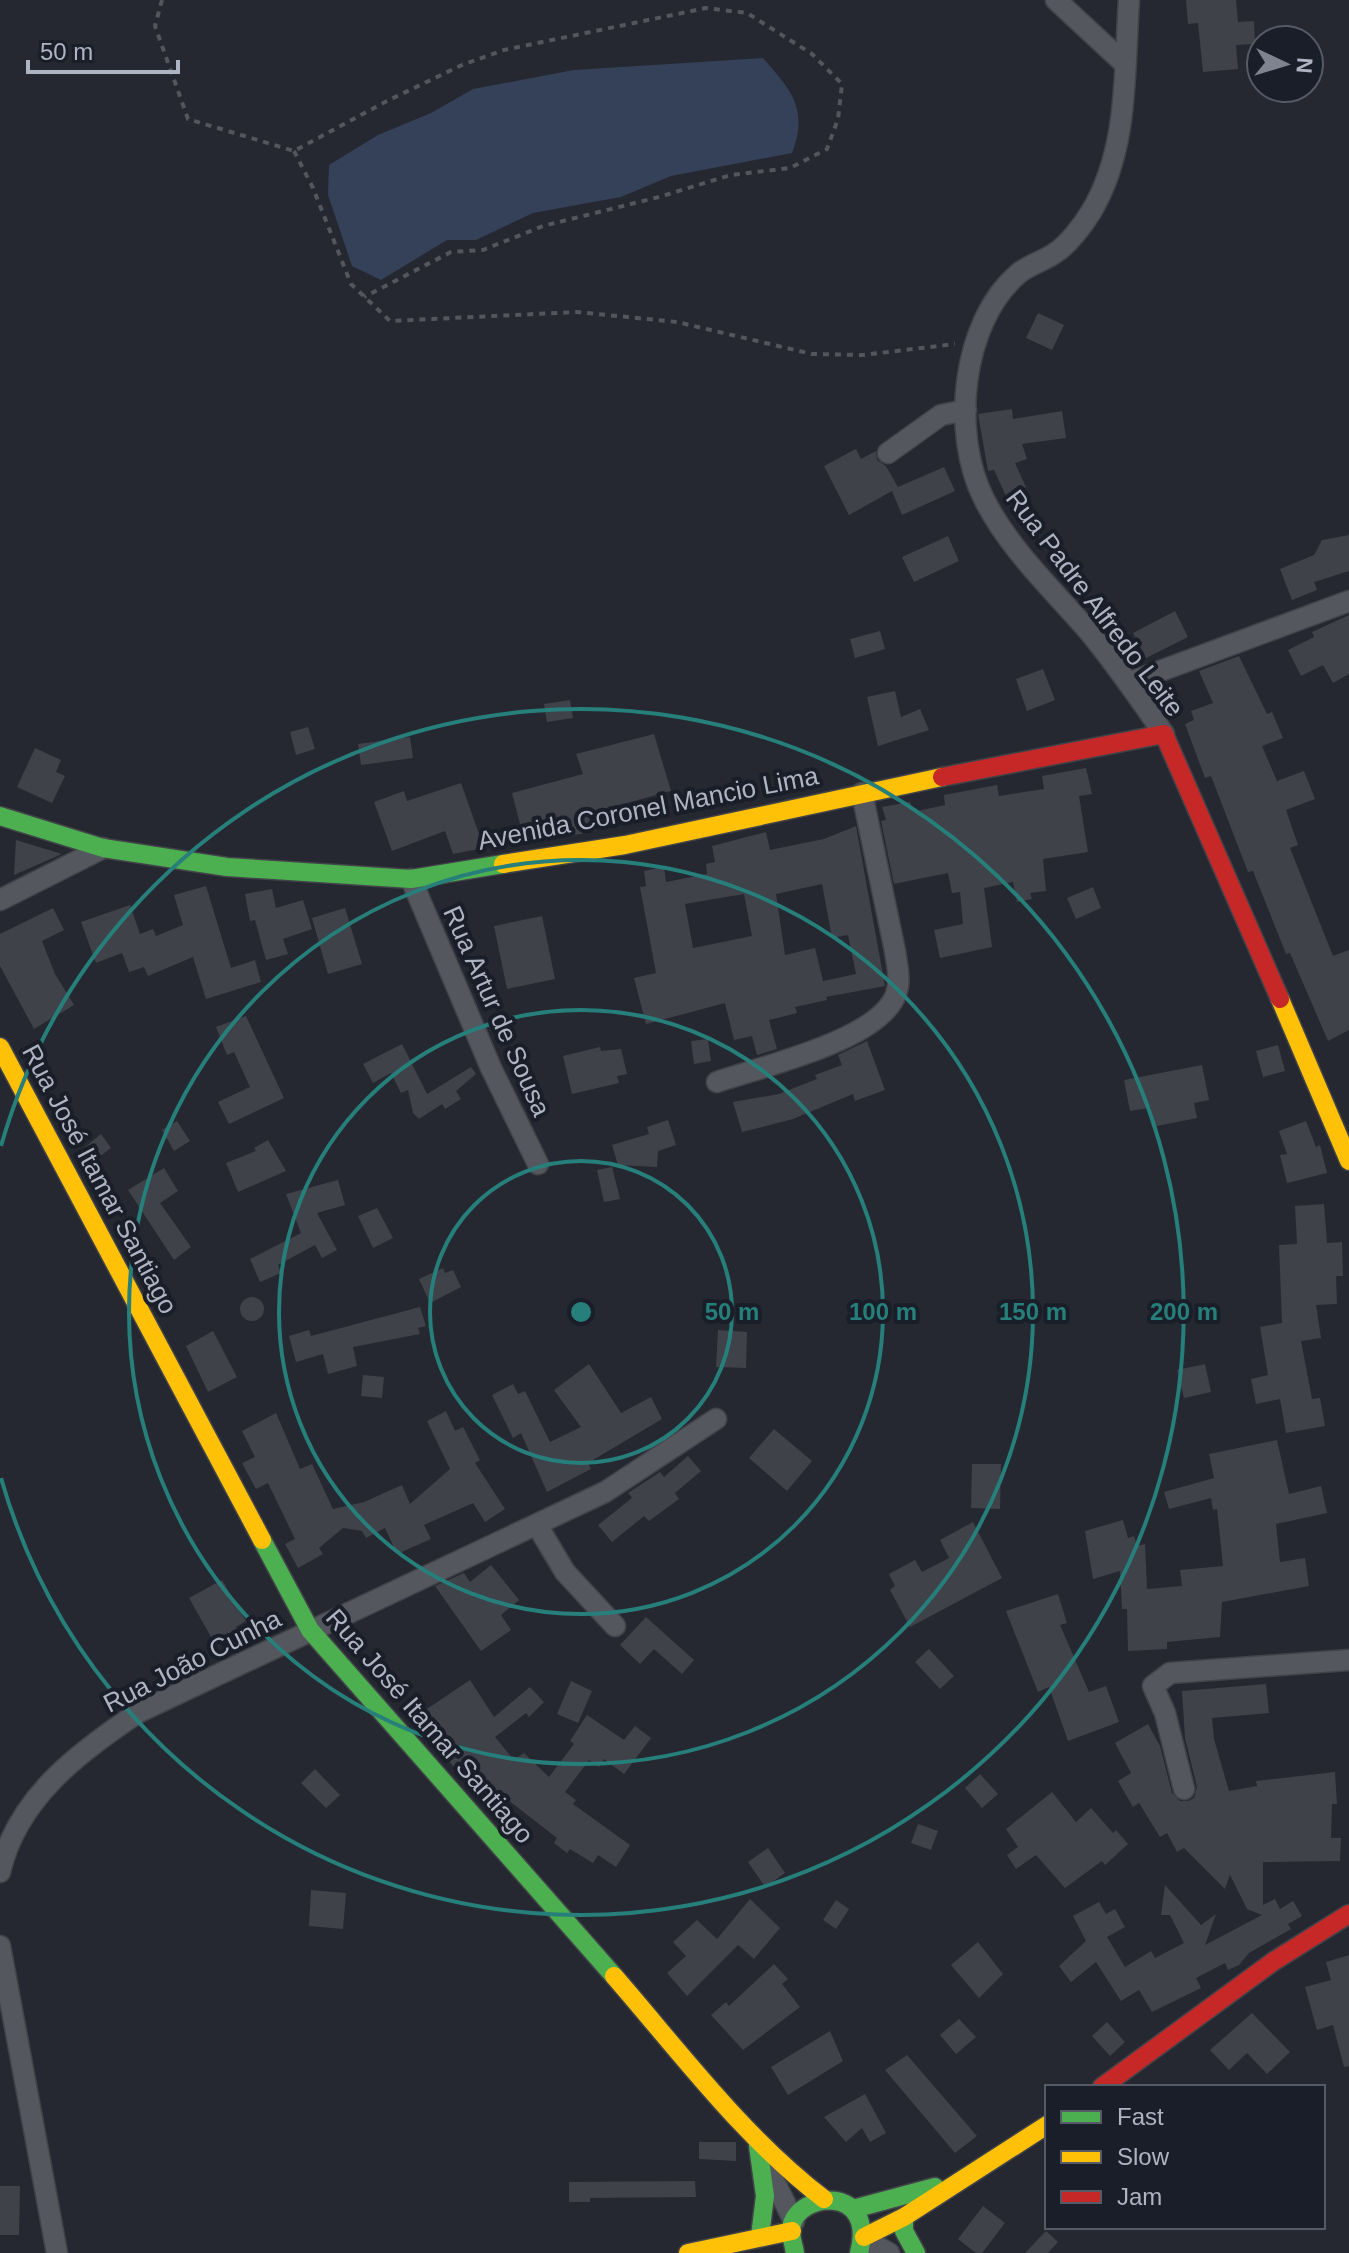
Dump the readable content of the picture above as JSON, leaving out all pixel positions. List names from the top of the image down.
{
  "streets": {
    "street": [
      "Rua Padre Alfredo Leite",
      "Avenida Coronel Mancio Lima",
      "Rua Artur de Sousa",
      "Rua José Itamar Santiago",
      "Rua João Cunha"
    ]
  },
  "crossings": [
    ["Rua Padre Alfredo Leite", "Avenida Coronel Mancio Lima"],
    ["Avenida Coronel Mancio Lima", "Rua Artur de Sousa"],
    ["Rua José Itamar Santiago", "Rua João Cunha"]
  ],
  "legend": ["Fast", "Slow", "Jam"],
  "scale_bar": "50 m",
  "north": "right",
  "rings": [
    "50 m",
    "100 m",
    "150 m",
    "200 m"
  ]
}
